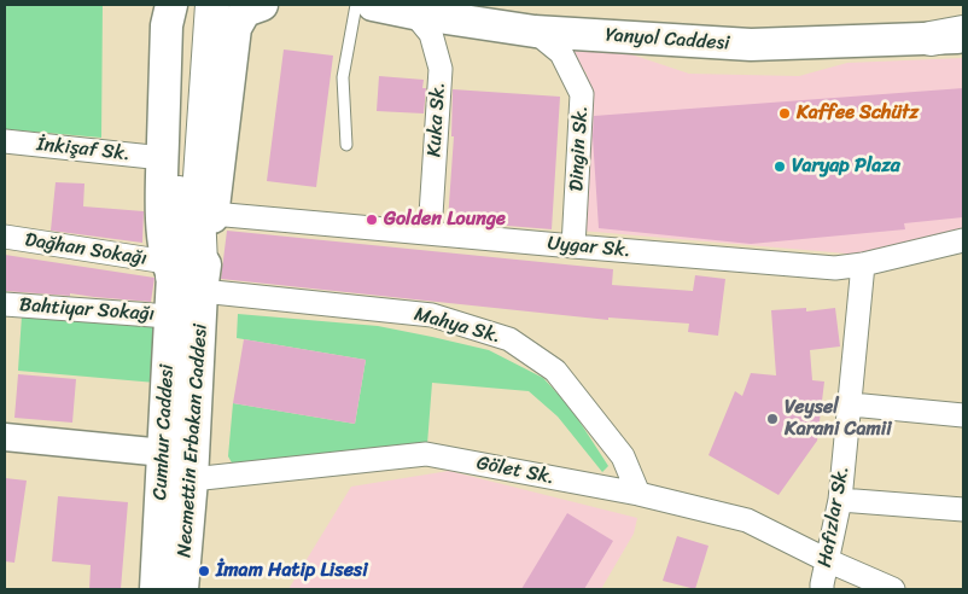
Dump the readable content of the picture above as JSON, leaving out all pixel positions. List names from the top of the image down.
{
  "streets": {
    "main road": ["Yanyol Caddesi", "Cumhur Caddesi", "Necmettin Erbakan Caddesi"],
    "street": [
      "Kuka Sk.",
      "Dingin Sk.",
      "İnkişaf Sk.",
      "Uygar Sk.",
      "Dağhan Sokağı",
      "Bahtiyar Sokağı",
      "Mahya Sk.",
      "Gölet Sk.",
      "Hafızlar Sk."
    ]
  },
  "crossings": [
    ["Yanyol Caddesi", "Kuka Sk."],
    ["Yanyol Caddesi", "Dingin Sk."],
    ["Kuka Sk.", "Uygar Sk."],
    ["Dingin Sk.", "Uygar Sk."],
    ["İnkişaf Sk.", "Cumhur Caddesi"],
    ["Uygar Sk.", "Necmettin Erbakan Caddesi"],
    ["Uygar Sk.", "Hafızlar Sk."],
    ["Dağhan Sokağı", "Cumhur Caddesi"],
    ["Bahtiyar Sokağı", "Cumhur Caddesi"],
    ["Mahya Sk.", "Necmettin Erbakan Caddesi"],
    ["Mahya Sk.", "Gölet Sk."],
    ["Necmettin Erbakan Caddesi", "Gölet Sk."],
    ["Gölet Sk.", "Hafızlar Sk."]
  ],
  "places": [
    "Kaffee Schütz",
    "Varyap Plaza",
    "Golden Lounge",
    "Veysel Karani Camii",
    "İmam Hatip Lisesi"
  ]
}
